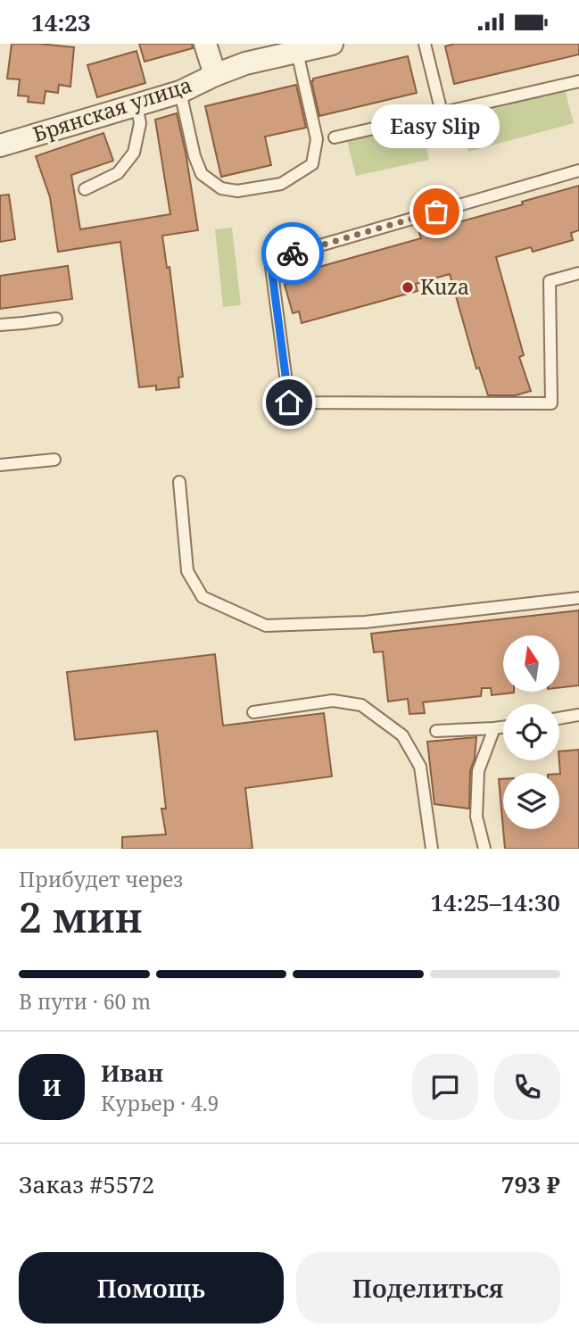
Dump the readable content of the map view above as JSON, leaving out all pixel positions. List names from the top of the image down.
{
  "streets": {
    "street": ["Брянская улица"]
  },
  "places": ["Easy Slip", "Kuza"],
  "north": "top",
  "page": {
    "status": "14:23",
    "bubble": "Easy Slip",
    "heading": ["2 мин", "Прибудет через", "14:25–14:30"],
    "panel": [
      "Иван",
      "Курьер · 4.9",
      "Заказ #5572",
      "793 ₽"
    ],
    "bar": "В пути · 60 m",
    "round": "И",
    "buttons": ["Помощь", "Поделиться"]
  }
}
